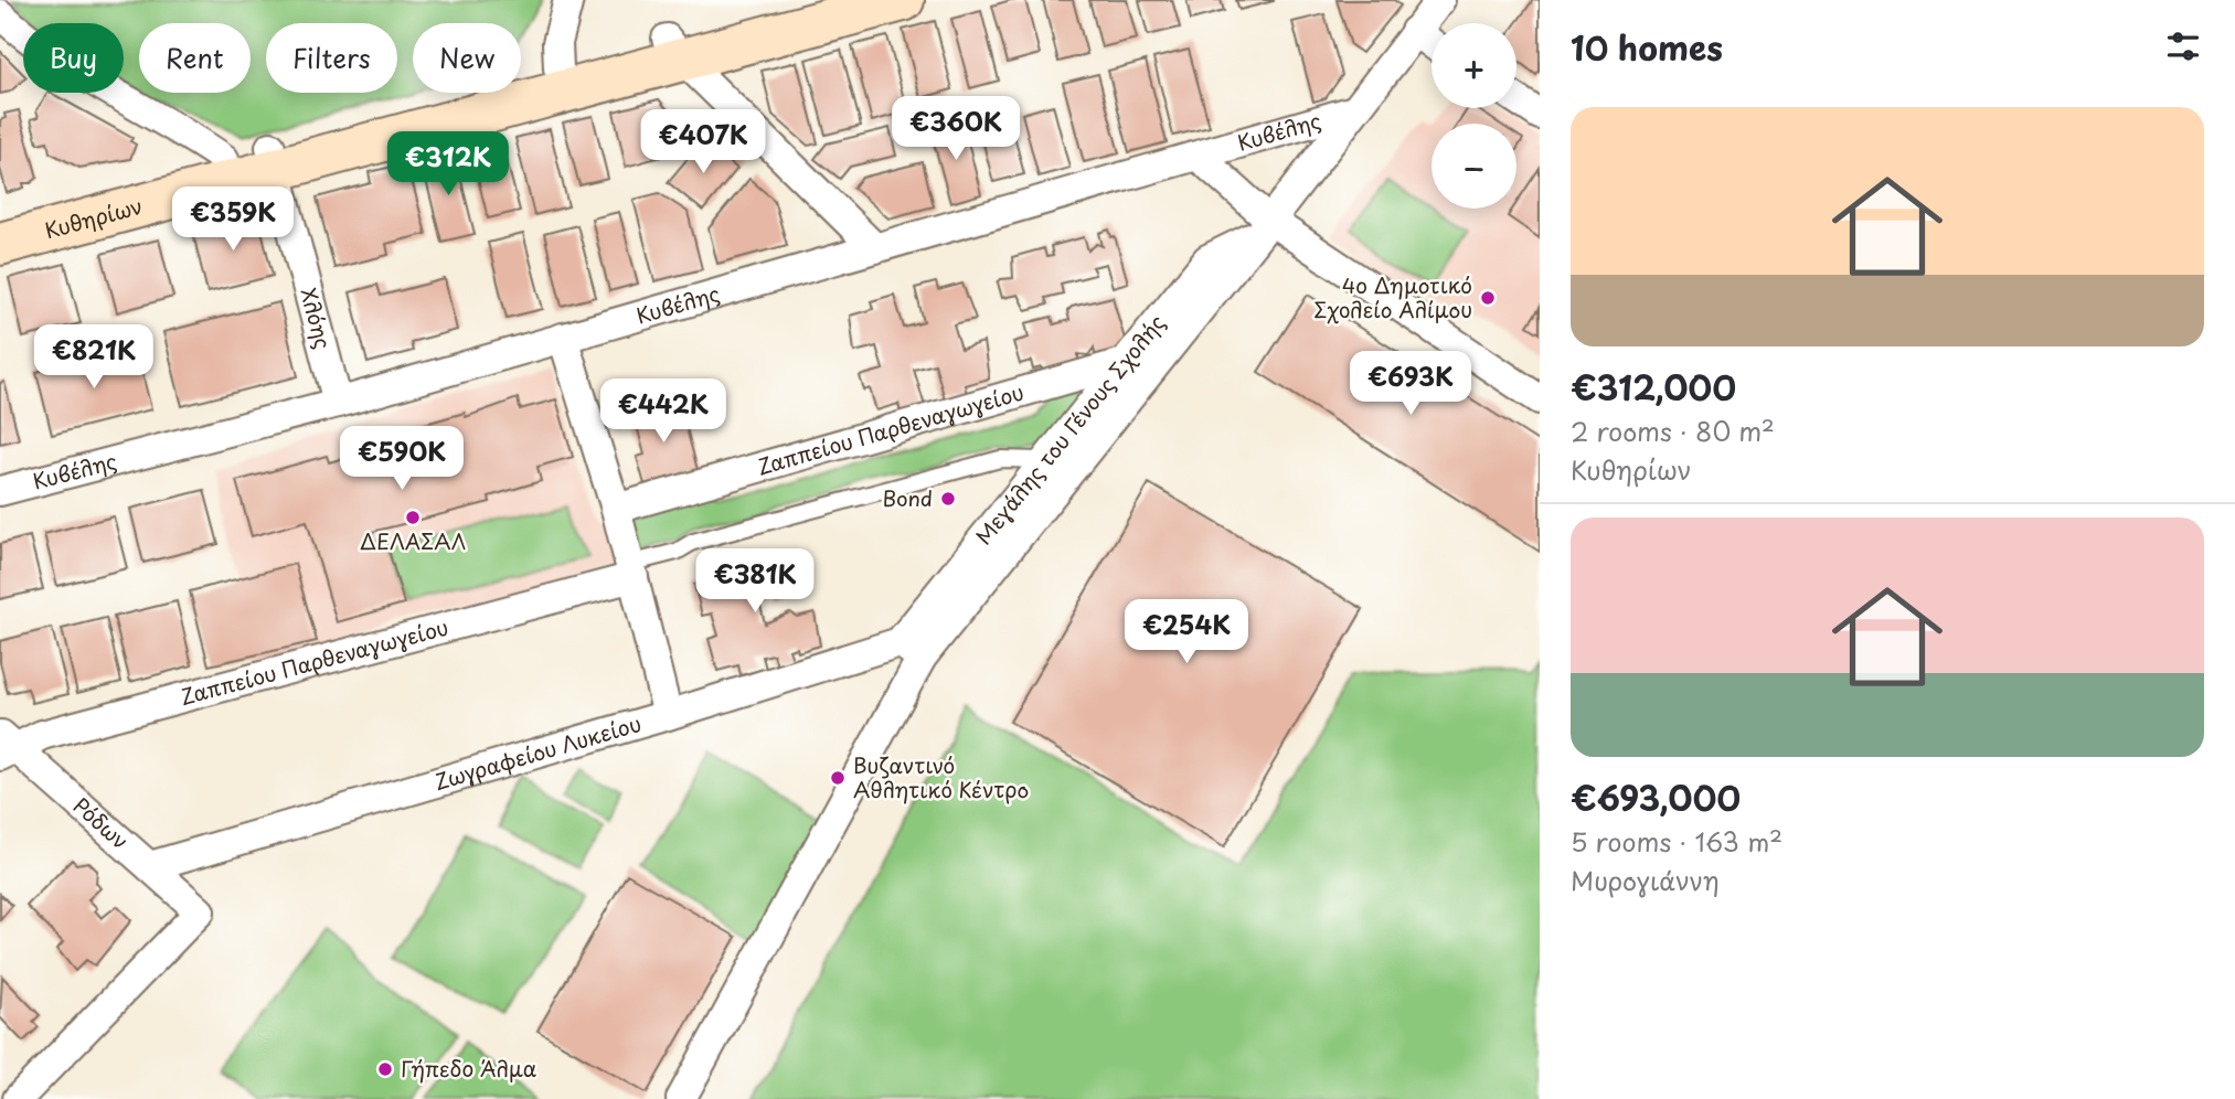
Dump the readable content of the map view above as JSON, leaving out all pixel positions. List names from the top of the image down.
{
  "streets": {
    "street": [
      "Κυβέλης",
      "Κυθηρίων",
      "Χλόης",
      "Ζαππείου Παρθεναγωγείου",
      "Μεγάλης του Γένους Σχολής",
      "Ζωγραφείου Λυκείου",
      "Ρόδων"
    ]
  },
  "crossings": [
    ["Κυβέλης", "Χλόης"],
    ["Κυβέλης", "Μεγάλης του Γένους Σχολής"],
    ["Κυθηρίων", "Χλόης"],
    ["Ζαππείου Παρθεναγωγείου", "Μεγάλης του Γένους Σχολής"],
    ["Ζαππείου Παρθεναγωγείου", "Ρόδων"],
    ["Μεγάλης του Γένους Σχολής", "Ζωγραφείου Λυκείου"],
    ["Ζωγραφείου Λυκείου", "Ρόδων"]
  ],
  "places": [
    "4ο Δημοτικό Σχολείο Αλίμου",
    "Bond",
    "ΔΕΛΑΣΑΛ",
    "Βυζαντινό Αθλητικό Κέντρο",
    "Γήπεδο Άλμα"
  ],
  "page": {
    "heading": "10 homes",
    "map_buttons": ["+", "−"],
    "chip": [
      "Buy",
      "Rent",
      "Filters",
      "New"
    ],
    "list": [
      {
        "name": "€312,000",
        "note": "2 rooms · 80 m² · Κυθηρίων"
      },
      {
        "name": "€693,000",
        "note": "5 rooms · 163 m² · Μυρογιάννη"
      }
    ],
    "price": [
      "€360K",
      "€407K",
      "€312K",
      "€359K",
      "€821K",
      "€693K",
      "€442K",
      "€590K",
      "€381K",
      "€254K"
    ]
  }
}
